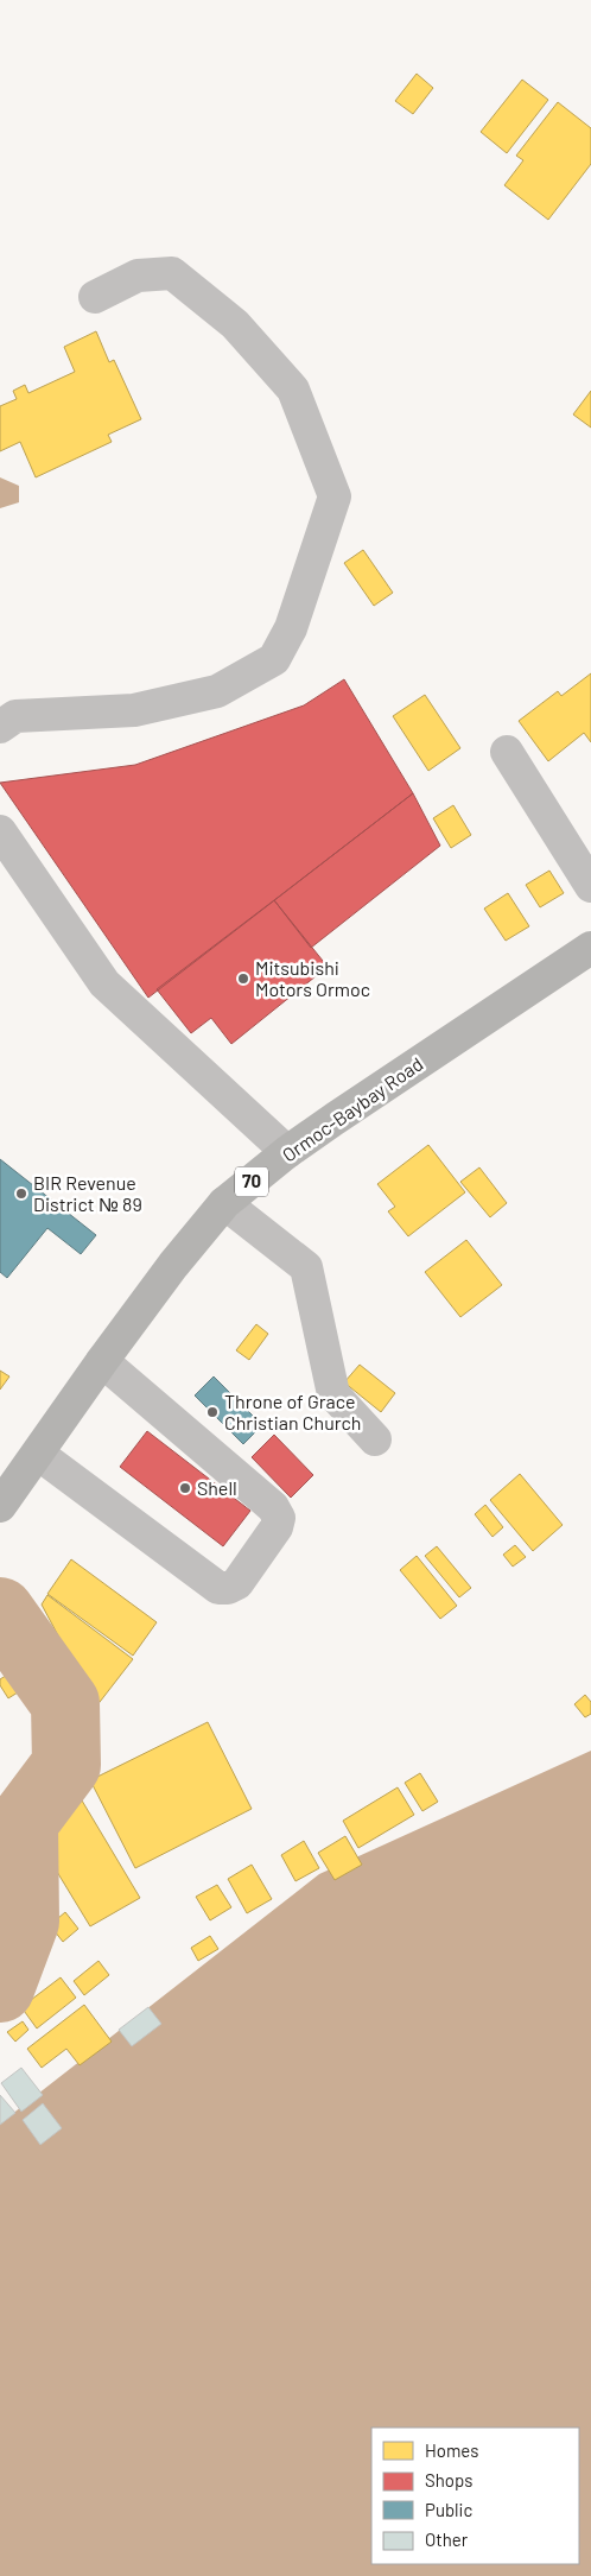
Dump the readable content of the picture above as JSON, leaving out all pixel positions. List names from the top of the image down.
{
  "streets": {
    "highway": ["Ormoc-Baybay Road", "70"]
  },
  "places": [
    "Mitsubishi Motors Ormoc",
    "BIR Revenue District № 89",
    "Throne of Grace Christian Church",
    "Shell"
  ],
  "legend": [
    "Homes",
    "Shops",
    "Public",
    "Other"
  ]
}
